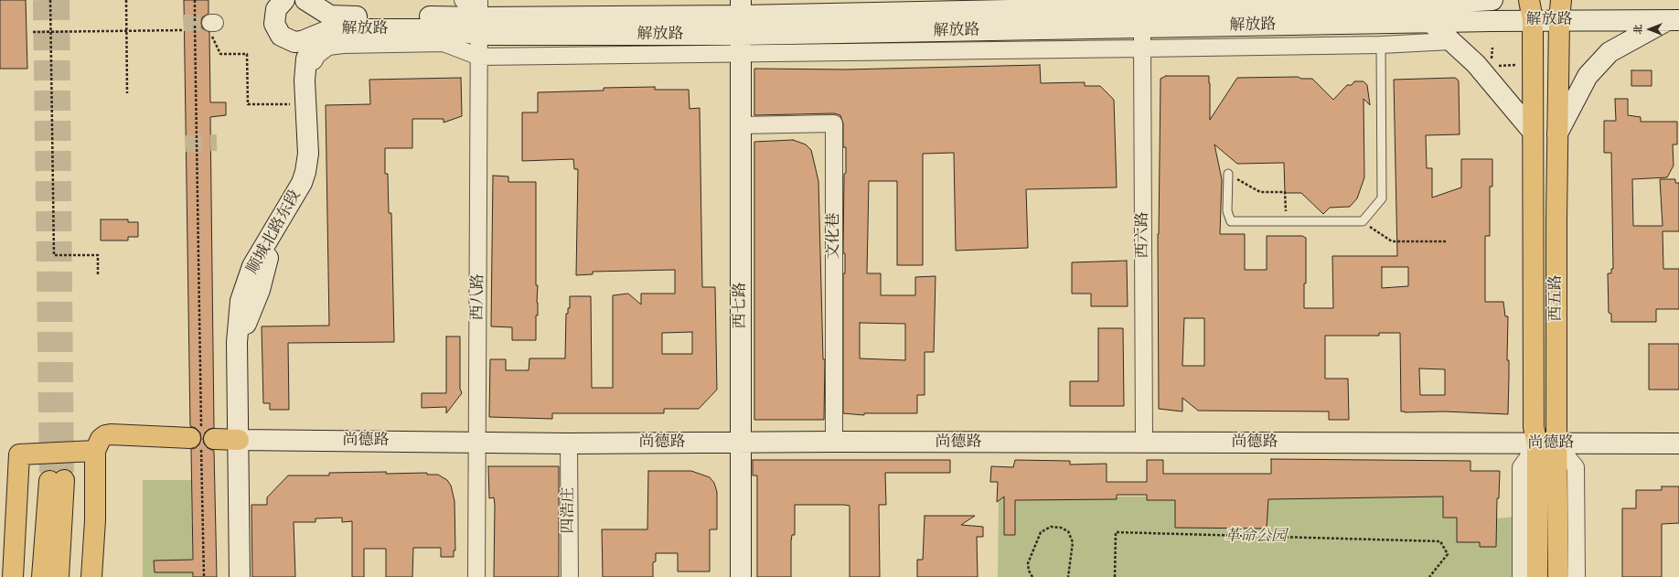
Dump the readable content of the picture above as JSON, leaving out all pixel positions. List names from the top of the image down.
{
  "streets": {
    "main road": [
      "解放路",
      "顺城北路东段",
      "西五路",
      "西七路",
      "尚德路"
    ],
    "street": [
      "西六路",
      "文化巷",
      "西八路",
      "四浩庄"
    ]
  },
  "crossings": [
    ["解放路", "顺城北路东段"],
    ["解放路", "西六路"],
    ["解放路", "西八路"],
    ["解放路", "西五路"],
    ["解放路", "西七路"],
    ["顺城北路东段", "尚德路"],
    ["西六路", "尚德路"],
    ["文化巷", "西七路"],
    ["文化巷", "尚德路"],
    ["西八路", "尚德路"],
    ["西五路", "尚德路"],
    ["西七路", "尚德路"],
    ["尚德路", "四浩庄"]
  ],
  "parks": ["革命公园"],
  "north": "left"
}
